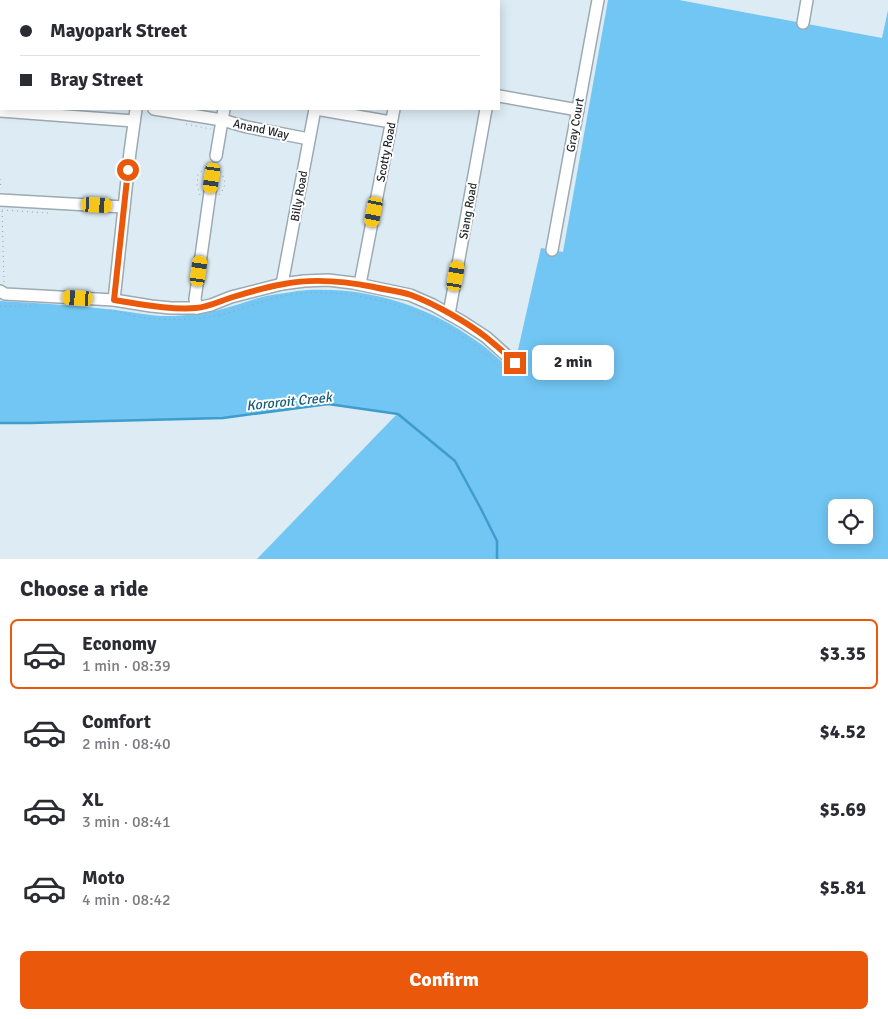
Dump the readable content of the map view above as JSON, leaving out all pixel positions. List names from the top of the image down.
{
  "streets": {
    "street": [
      "Gray Court",
      "Anand Way",
      "Scotty Road",
      "Billy Road",
      "Siang Road"
    ]
  },
  "crossings": [
    ["Anand Way", "Billy Road"]
  ],
  "water": ["Kororoit Creek"],
  "page": {
    "banner": ["Mayopark Street", "Bray Street"],
    "bubble": "2 min",
    "heading": "Choose a ride",
    "list": [
      {
        "name": "Economy",
        "note": "1 min · 08:39",
        "value": "$3.35"
      },
      {
        "name": "Comfort",
        "note": "2 min · 08:40",
        "value": "$4.52"
      },
      {
        "name": "XL",
        "note": "3 min · 08:41",
        "value": "$5.69"
      },
      {
        "name": "Moto",
        "note": "4 min · 08:42",
        "value": "$5.81"
      }
    ],
    "buttons": "Confirm"
  }
}
